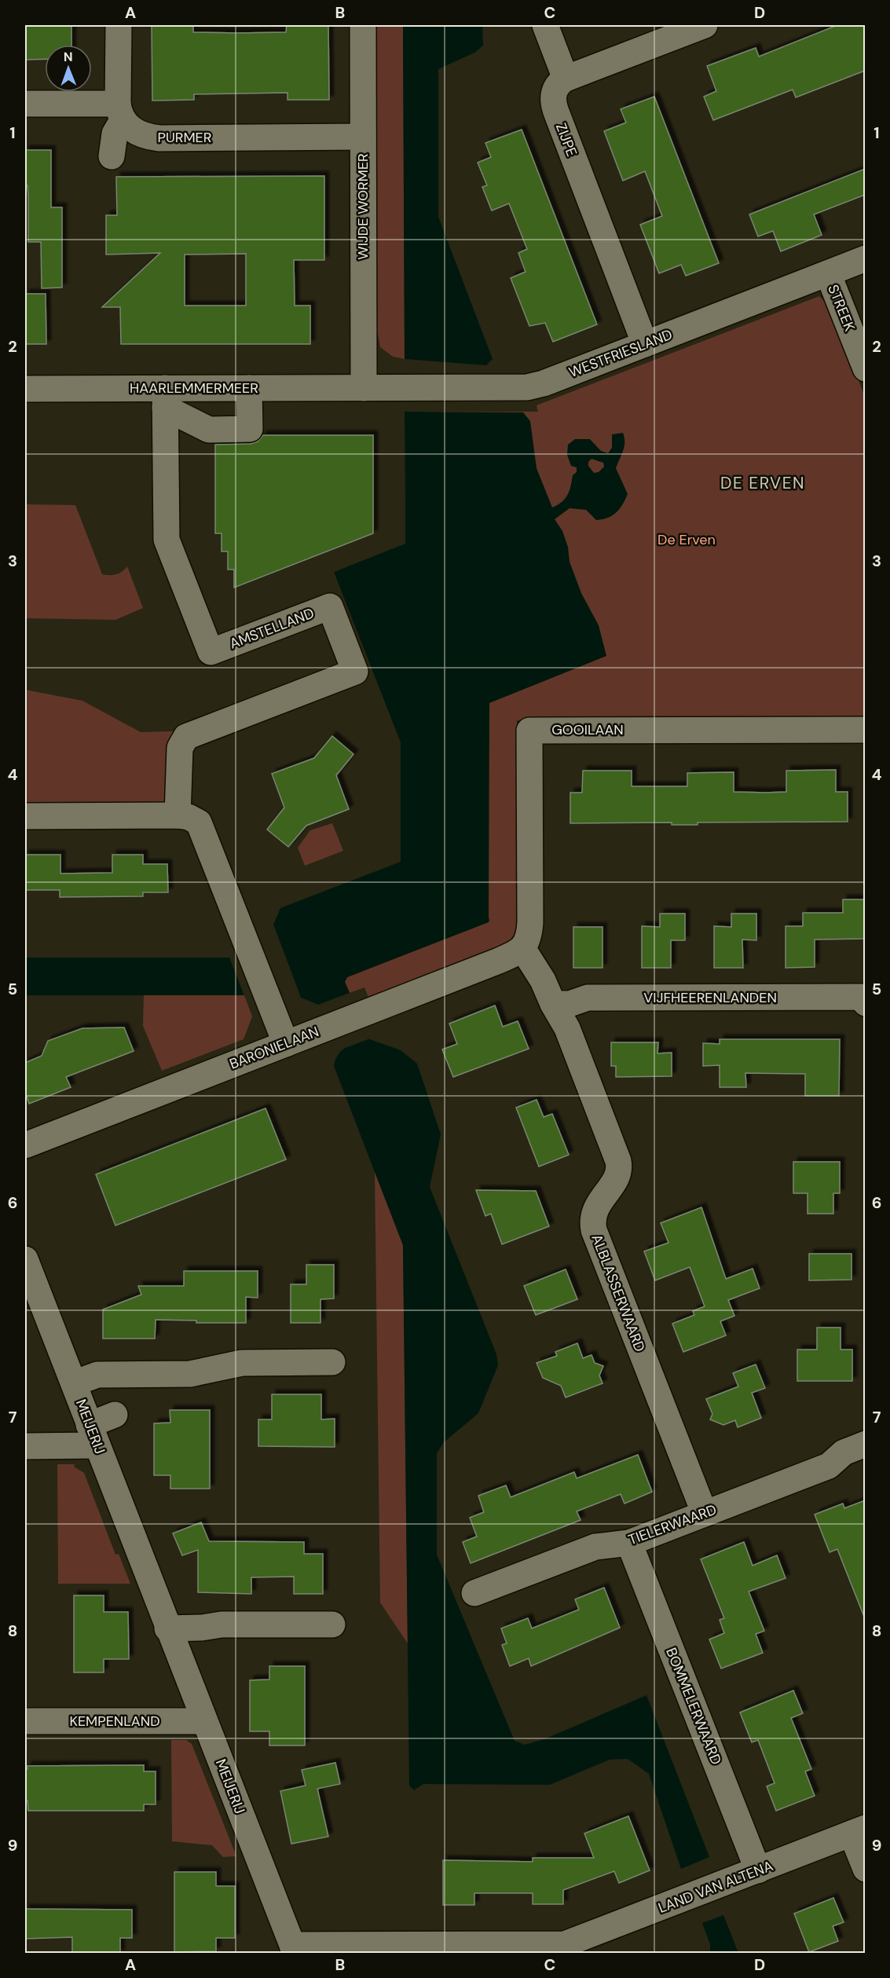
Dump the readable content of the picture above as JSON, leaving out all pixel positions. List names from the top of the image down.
{
  "streets": {
    "street": [
      "PURMER",
      "ZIJPE",
      "WIJDE WORMER",
      "STREEK",
      "WESTFRIESLAND",
      "HAARLEMMERMEER",
      "AMSTELLAND",
      "GOOILAAN",
      "VIJFHEERENLANDEN",
      "BARONIELAAN",
      "ALBLASSERWAARD",
      "MEIJERIJ",
      "TIELERWAARD",
      "BOMMELERWAARD",
      "KEMPENLAND",
      "LAND VAN ALTENA"
    ]
  },
  "crossings": [
    ["PURMER", "WIJDE WORMER"],
    ["ZIJPE", "WESTFRIESLAND"],
    ["WIJDE WORMER", "WESTFRIESLAND"],
    ["WIJDE WORMER", "HAARLEMMERMEER"],
    ["STREEK", "WESTFRIESLAND"],
    ["WESTFRIESLAND", "HAARLEMMERMEER"],
    ["HAARLEMMERMEER", "AMSTELLAND"],
    ["GOOILAAN", "BARONIELAAN"],
    ["GOOILAAN", "ALBLASSERWAARD"],
    ["VIJFHEERENLANDEN", "ALBLASSERWAARD"],
    ["BARONIELAAN", "ALBLASSERWAARD"],
    ["ALBLASSERWAARD", "TIELERWAARD"],
    ["MEIJERIJ", "KEMPENLAND"],
    ["MEIJERIJ", "LAND VAN ALTENA"],
    ["TIELERWAARD", "BOMMELERWAARD"],
    ["BOMMELERWAARD", "LAND VAN ALTENA"]
  ],
  "districts": ["DE ERVEN"],
  "parks": ["De Erven"],
  "north": "top",
  "grid": {
    "columns": [
      "A",
      "B",
      "C",
      "D"
    ],
    "rows": [
      "1",
      "2",
      "3",
      "4",
      "5",
      "6",
      "7",
      "8",
      "9"
    ]
  }
}
